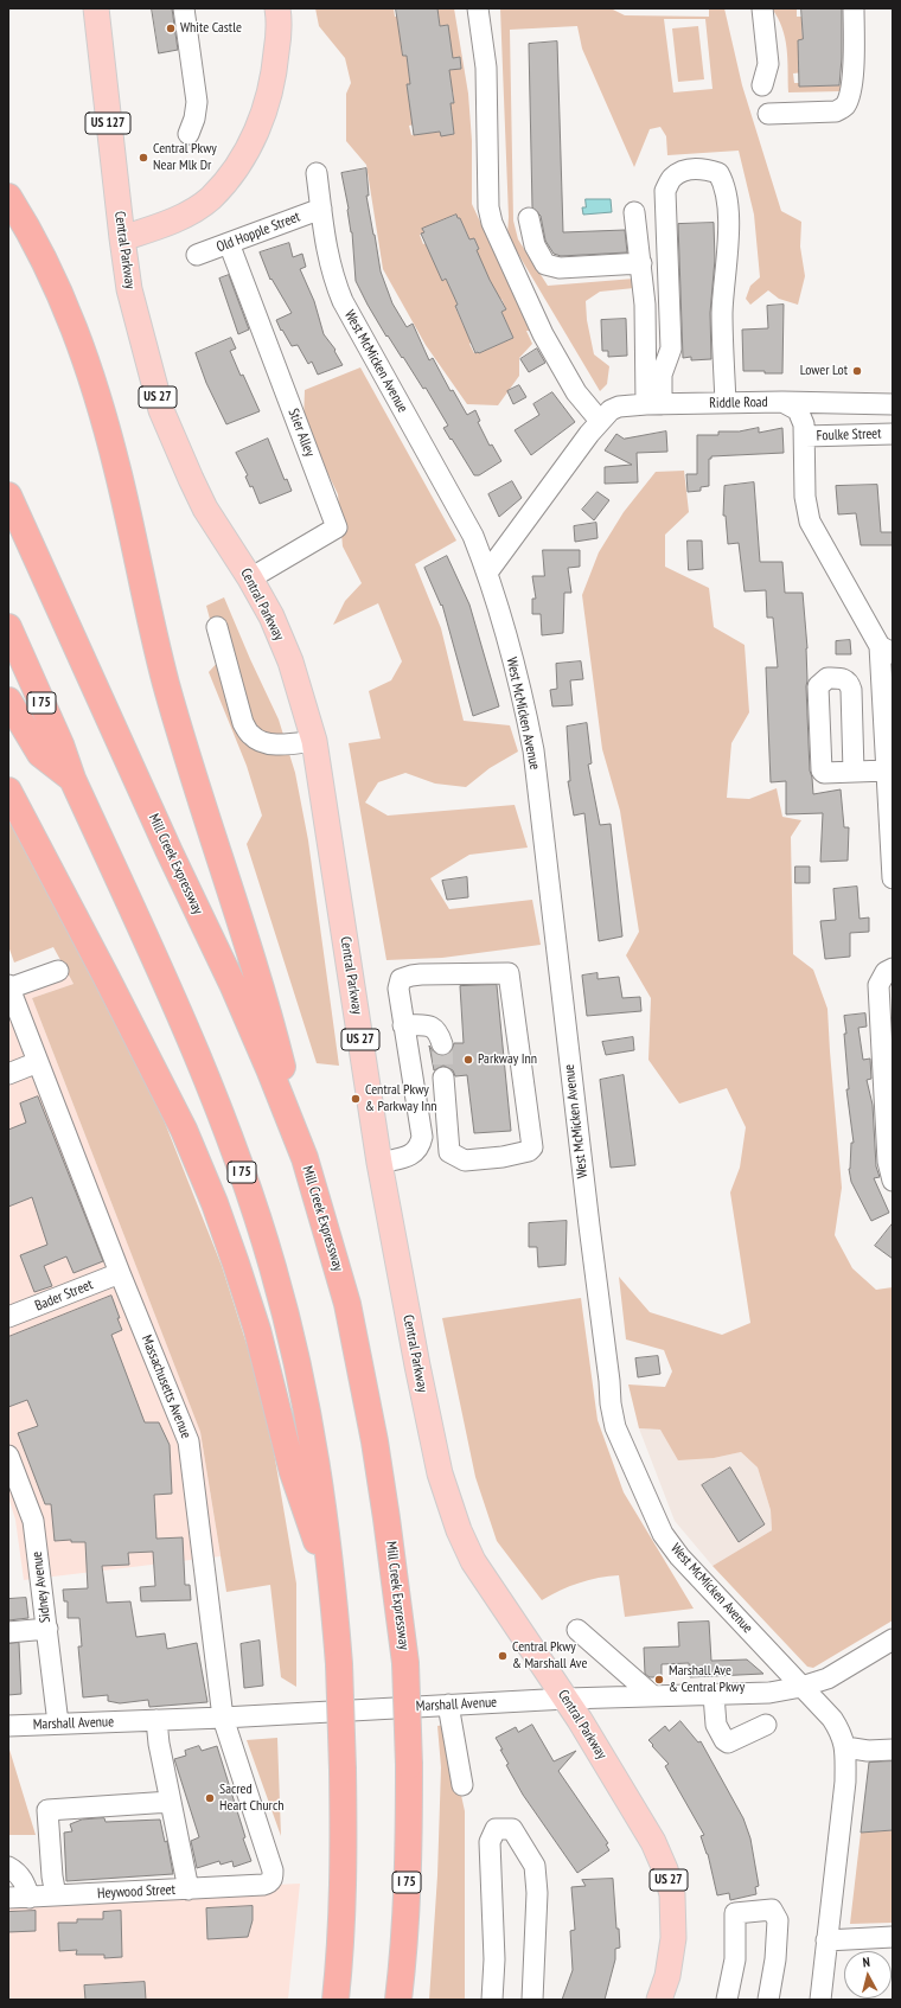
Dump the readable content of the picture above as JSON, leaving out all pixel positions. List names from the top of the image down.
{
  "streets": {
    "highway": ["I 75", "Mill Creek Expressway"],
    "main road": ["US 127", "Central Parkway", "US 27"],
    "street": [
      "Old Hopple Street",
      "West McMicken Avenue",
      "Riddle Road",
      "Stier Alley",
      "Foulke Street",
      "Bader Street",
      "Massachusetts Avenue",
      "Sidney Avenue",
      "Marshall Avenue",
      "Heywood Street"
    ]
  },
  "crossings": [
    ["Old Hopple Street", "West McMicken Avenue"],
    ["Old Hopple Street", "Stier Alley"],
    ["Central Parkway", "Stier Alley"],
    ["Central Parkway", "Marshall Avenue"],
    ["West McMicken Avenue", "Riddle Road"],
    ["West McMicken Avenue", "Marshall Avenue"],
    ["Riddle Road", "Foulke Street"],
    ["Bader Street", "Massachusetts Avenue"],
    ["Massachusetts Avenue", "Marshall Avenue"],
    ["Massachusetts Avenue", "Heywood Street"],
    ["Sidney Avenue", "Marshall Avenue"]
  ],
  "places": [
    "White Castle",
    "Central Pkwy Near Mlk Dr",
    "Lower Lot",
    "Parkway Inn",
    "Central Pkwy & Parkway Inn",
    "Central Pkwy & Marshall Ave",
    "Marshall Ave & Central Pkwy",
    "Sacred Heart Church"
  ],
  "north": "top"
}
